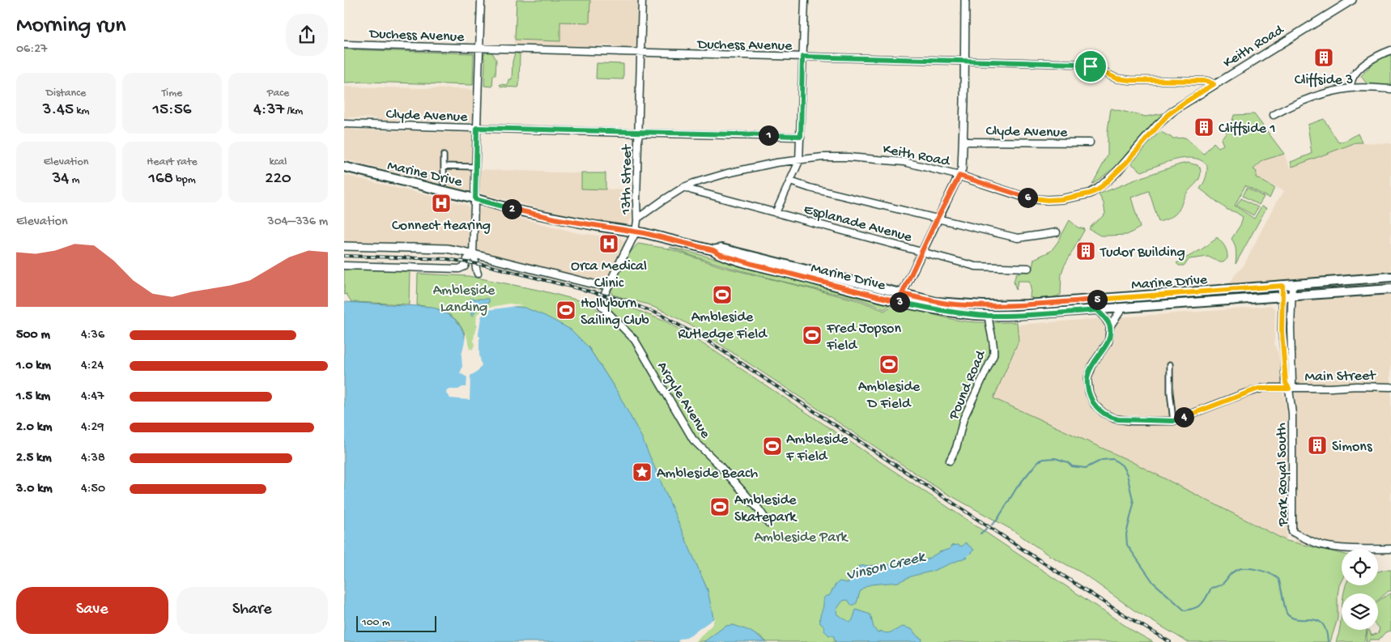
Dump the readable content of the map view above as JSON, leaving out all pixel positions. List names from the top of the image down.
{
  "streets": {
    "main road": ["Marine Drive"],
    "street": [
      "Duchess Avenue",
      "Keith Road",
      "Clyde Avenue",
      "13th Street",
      "Esplanade Avenue",
      "Main Street",
      "Pound Road",
      "Argyle Avenue",
      "Park Royal South"
    ]
  },
  "crossings": [
    ["Duchess Avenue", "Keith Road"],
    ["Duchess Avenue", "13th Street"],
    ["Keith Road", "13th Street"],
    ["Keith Road", "Esplanade Avenue"],
    ["Clyde Avenue", "13th Street"],
    ["Marine Drive", "13th Street"],
    ["Marine Drive", "Main Street"],
    ["Marine Drive", "Pound Road"],
    ["Marine Drive", "Park Royal South"],
    ["13th Street", "Argyle Avenue"],
    ["Main Street", "Park Royal South"]
  ],
  "water": ["Vinson Creek"],
  "parks": ["Ambleside Landing", "Ambleside Park"],
  "places": {
    "building": [
      "Cliffside 3",
      "Cliffside 1",
      "Tudor Building",
      "Simons"
    ],
    "hospital": ["Connect Hearing", "Orca Medical Clinic"],
    "sports": [
      "Ambleside Rutledge Field",
      "Hollyburn Sailing Club",
      "Fred Jopson Field",
      "Ambleside D Field",
      "Ambleside F Field",
      "Ambleside Skatepark"
    ],
    "place": ["Ambleside Beach"]
  },
  "scale_bar": "100 m",
  "page": {
    "heading": ["Morning run", "06:27"],
    "stats": [
      ["Distance", "3.45 km"],
      ["Time", "15:56"],
      ["Pace", "4:37 /km"],
      ["Elevation", "34 m"],
      ["Heart rate", "168 bpm"],
      ["kcal", "220"]
    ],
    "pins": [
      "1",
      "6",
      "2",
      "5",
      "3",
      "4"
    ],
    "chart": ["Elevation", "304–336 m"],
    "list": [
      {
        "name": "500 m",
        "note": "4:36"
      },
      {
        "name": "1.0 km",
        "note": "4:24"
      },
      {
        "name": "1.5 km",
        "note": "4:47"
      },
      {
        "name": "2.0 km",
        "note": "4:29"
      },
      {
        "name": "2.5 km",
        "note": "4:38"
      },
      {
        "name": "3.0 km",
        "note": "4:50"
      }
    ],
    "buttons": ["Save", "Share"],
    "scale": "100 m"
  }
}
